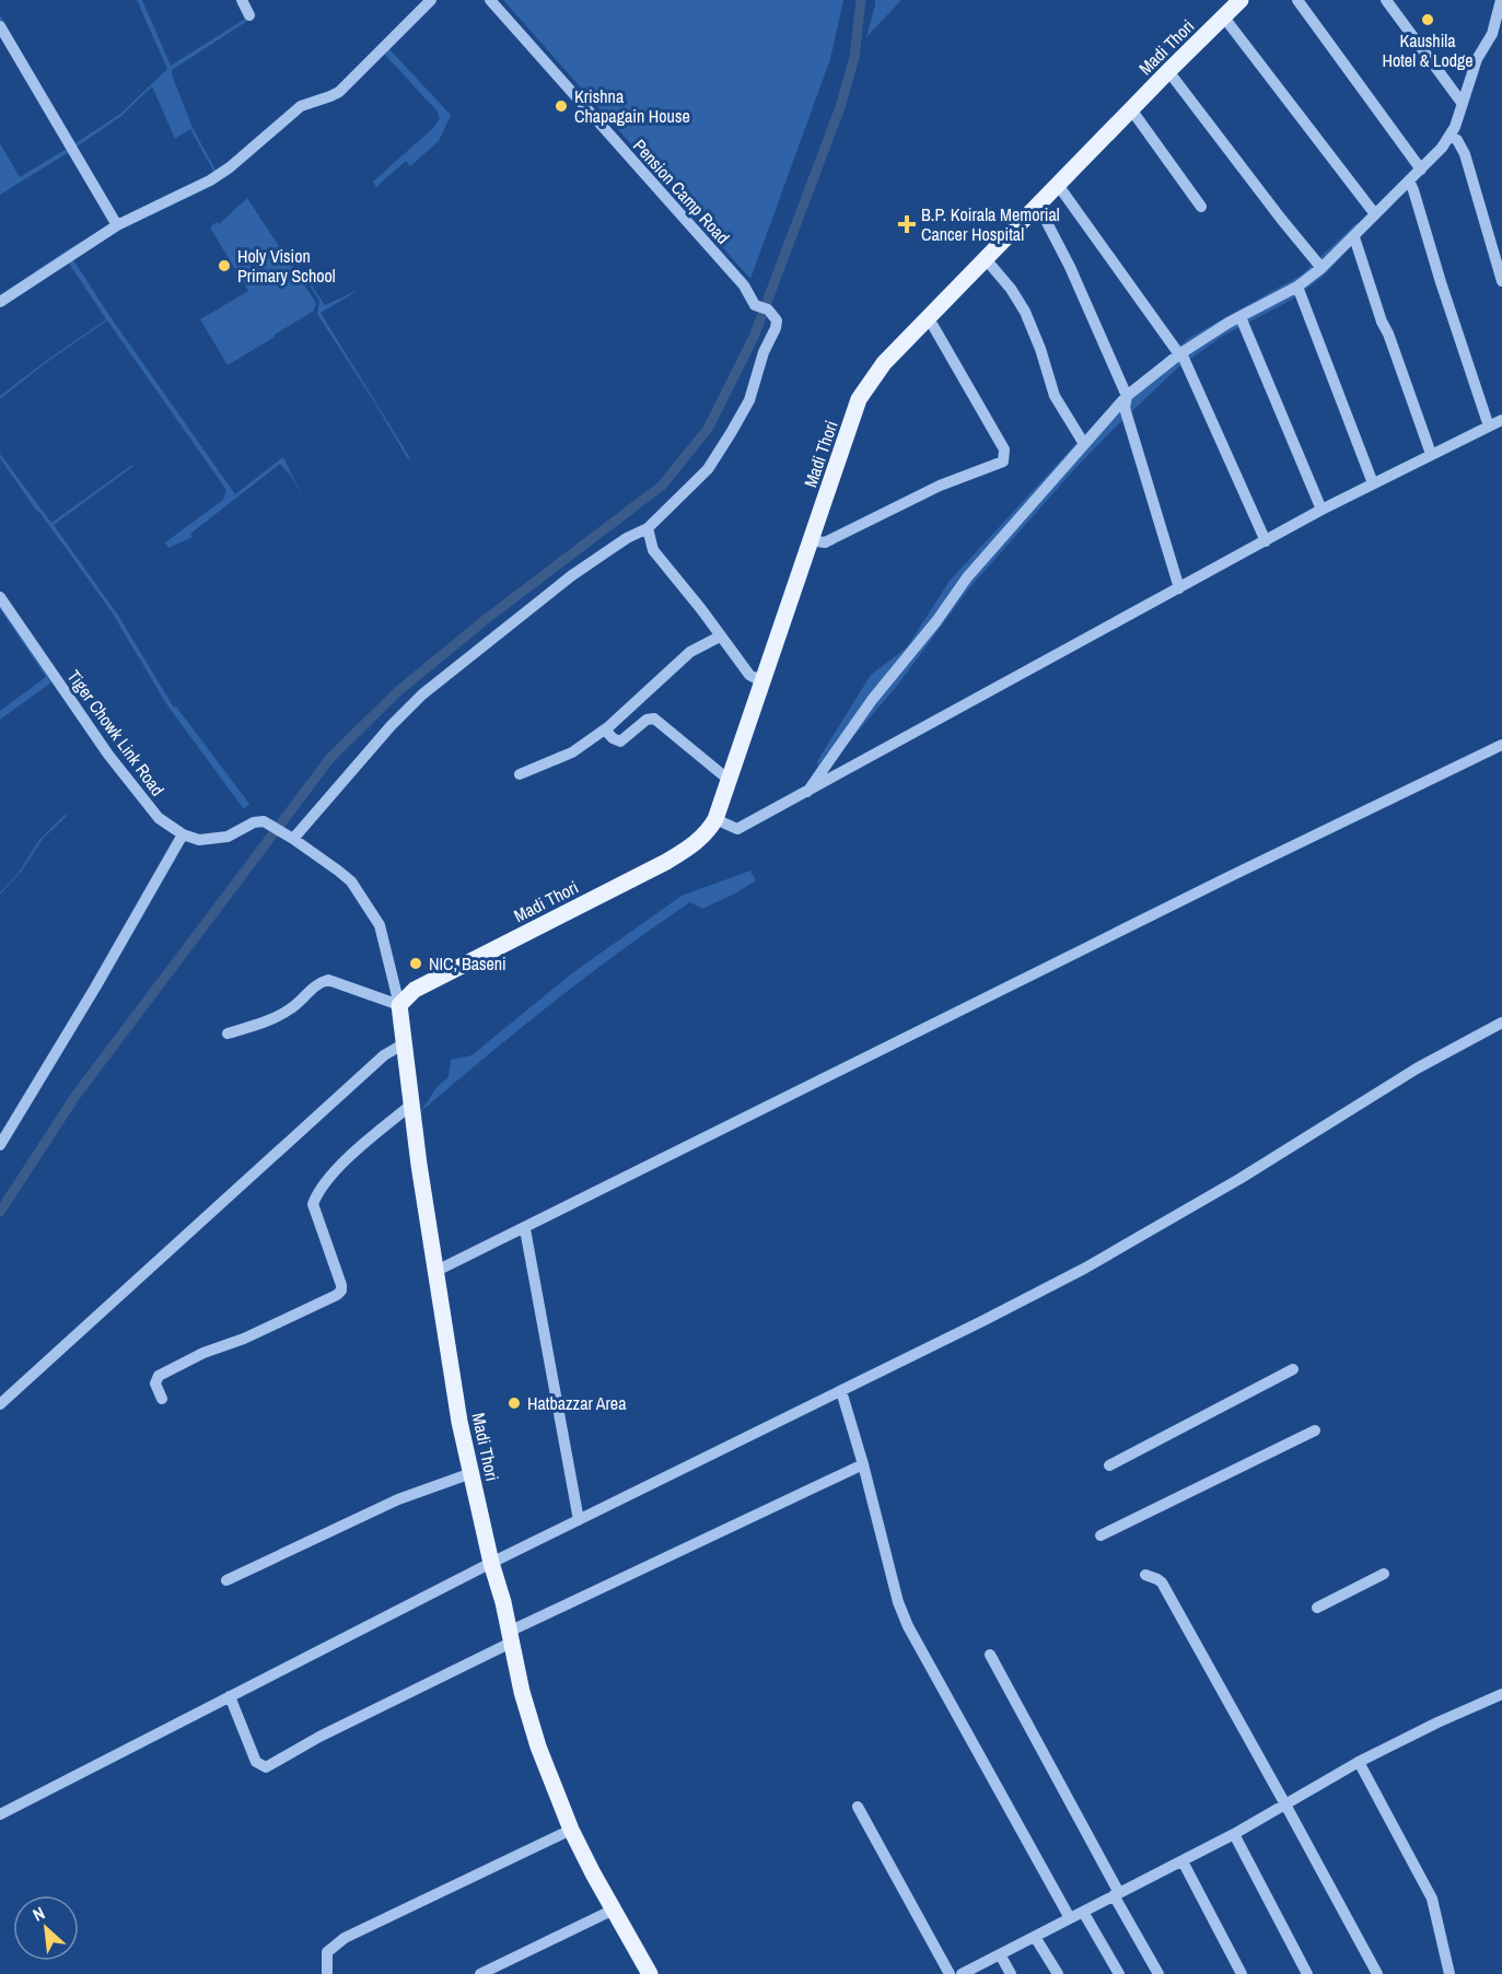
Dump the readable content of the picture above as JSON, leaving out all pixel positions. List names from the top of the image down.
{
  "streets": {
    "main road": ["Madi Thori"],
    "street": ["Pension Camp Road", "Tiger Chowk Link Road"]
  },
  "places": {
    "other": [
      "Kaushila Hotel & Lodge",
      "Krishna Chapagain House",
      "Holy Vision Primary School",
      "NIC, Baseni",
      "Hatbazzar Area"
    ],
    "health": ["B.P. Koirala Memorial Cancer Hospital"]
  },
  "north": "top left"
}
